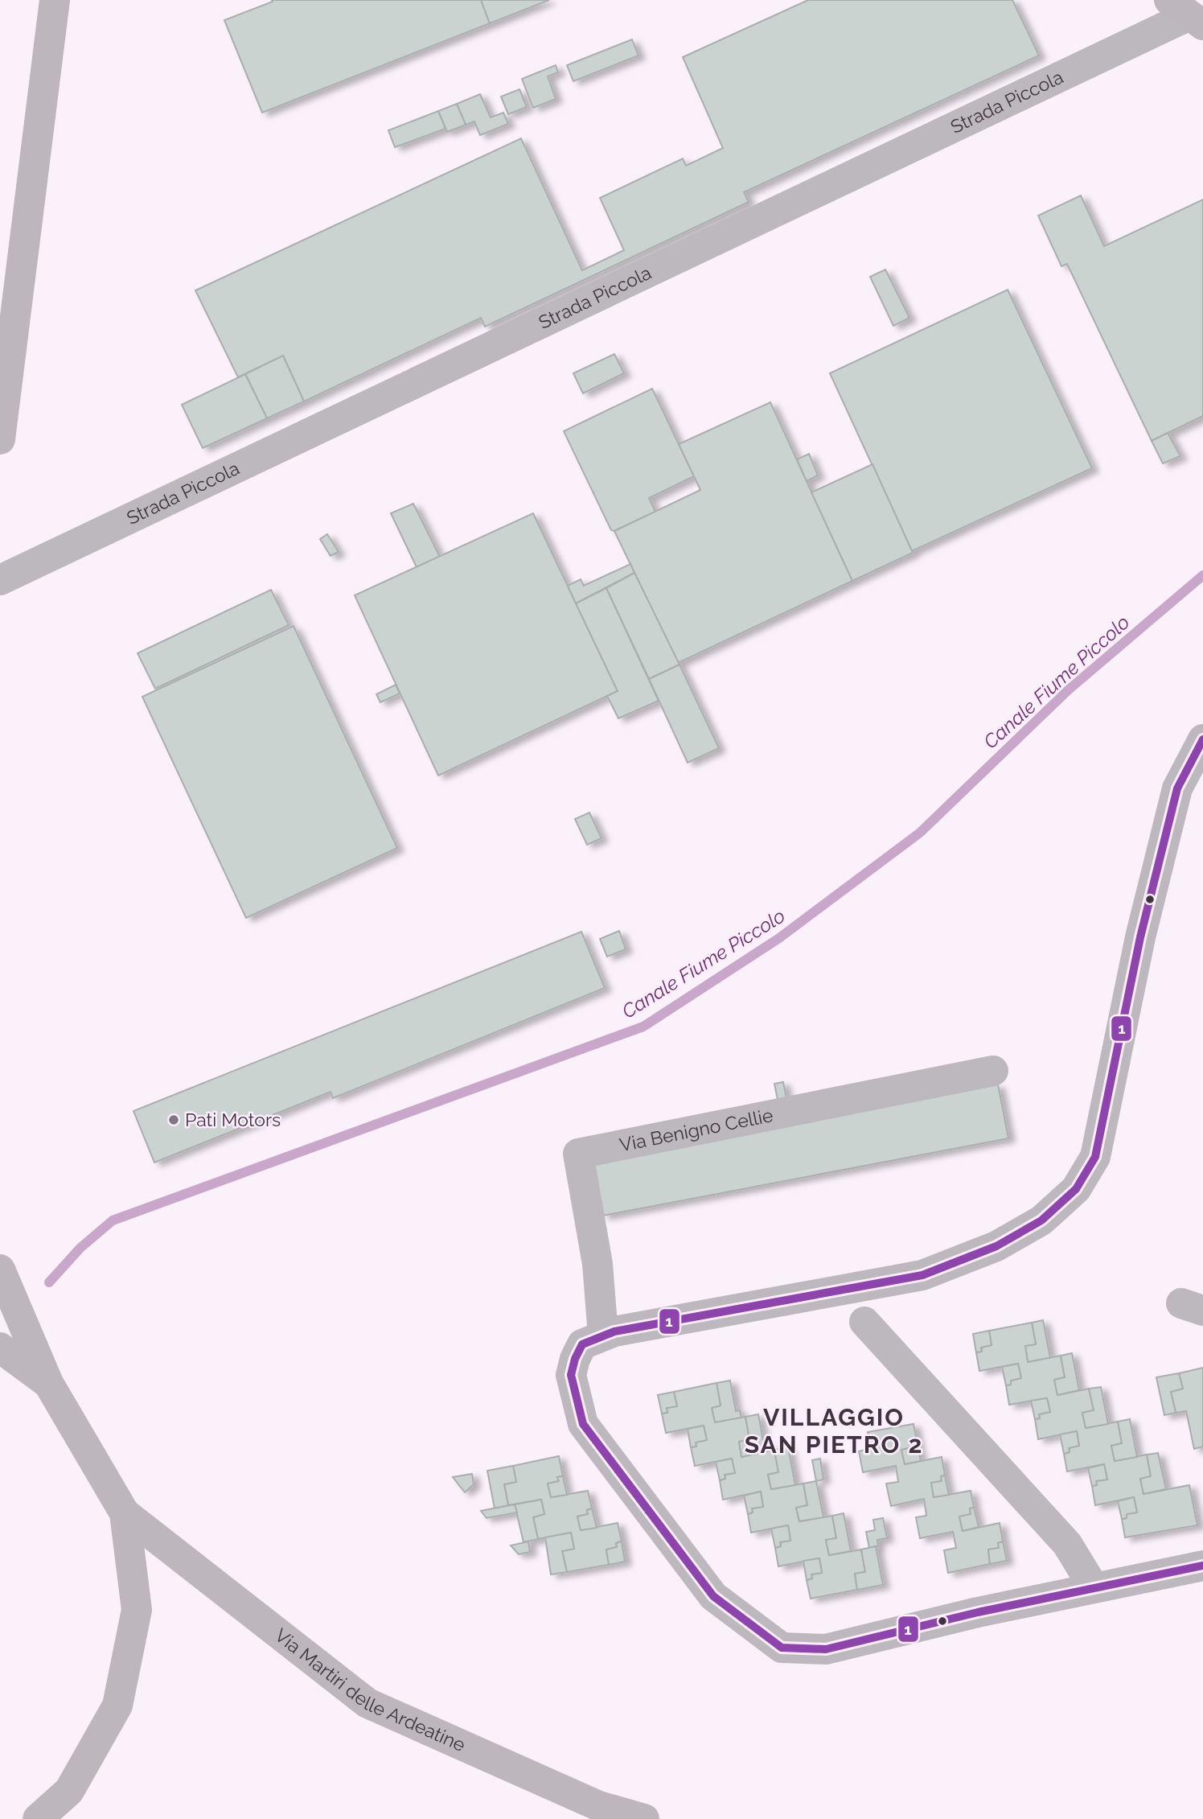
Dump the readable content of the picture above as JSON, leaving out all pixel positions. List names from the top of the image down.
{
  "streets": {
    "main road": ["Via Martiri delle Ardeatine"],
    "street": ["Strada Piccola", "Via Benigno Cellie"]
  },
  "districts": ["VILLAGGIO SAN PIETRO 2"],
  "water": ["Canale Fiume Piccolo"],
  "places": ["Pati Motors"],
  "lines": ["transit line 1"]
}
